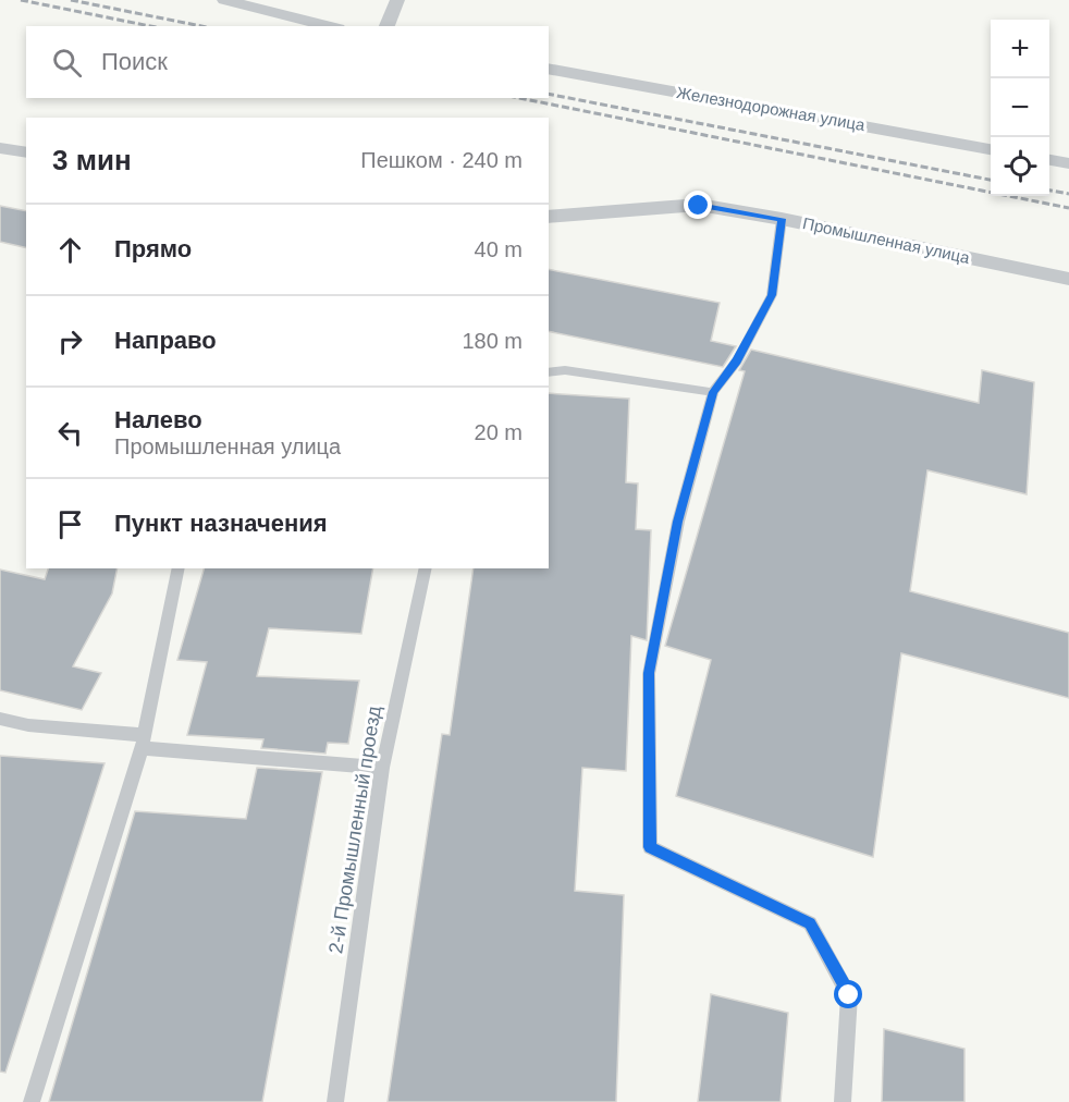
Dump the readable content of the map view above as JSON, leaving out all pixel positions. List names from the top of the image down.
{
  "streets": {
    "street": ["Железнодорожная улица", "Промышленная улица"],
    "lane": ["2-й Промышленный проезд"]
  },
  "page": {
    "map_buttons": ["+", "−"],
    "search": "Поиск",
    "heading": ["3 мин", "Пешком · 240 m"],
    "list": [
      ["Прямо", "40 m"],
      ["Направо", "180 m"],
      ["Налево", "Промышленная улица", "20 m"],
      "Пункт назначения"
    ]
  }
}
